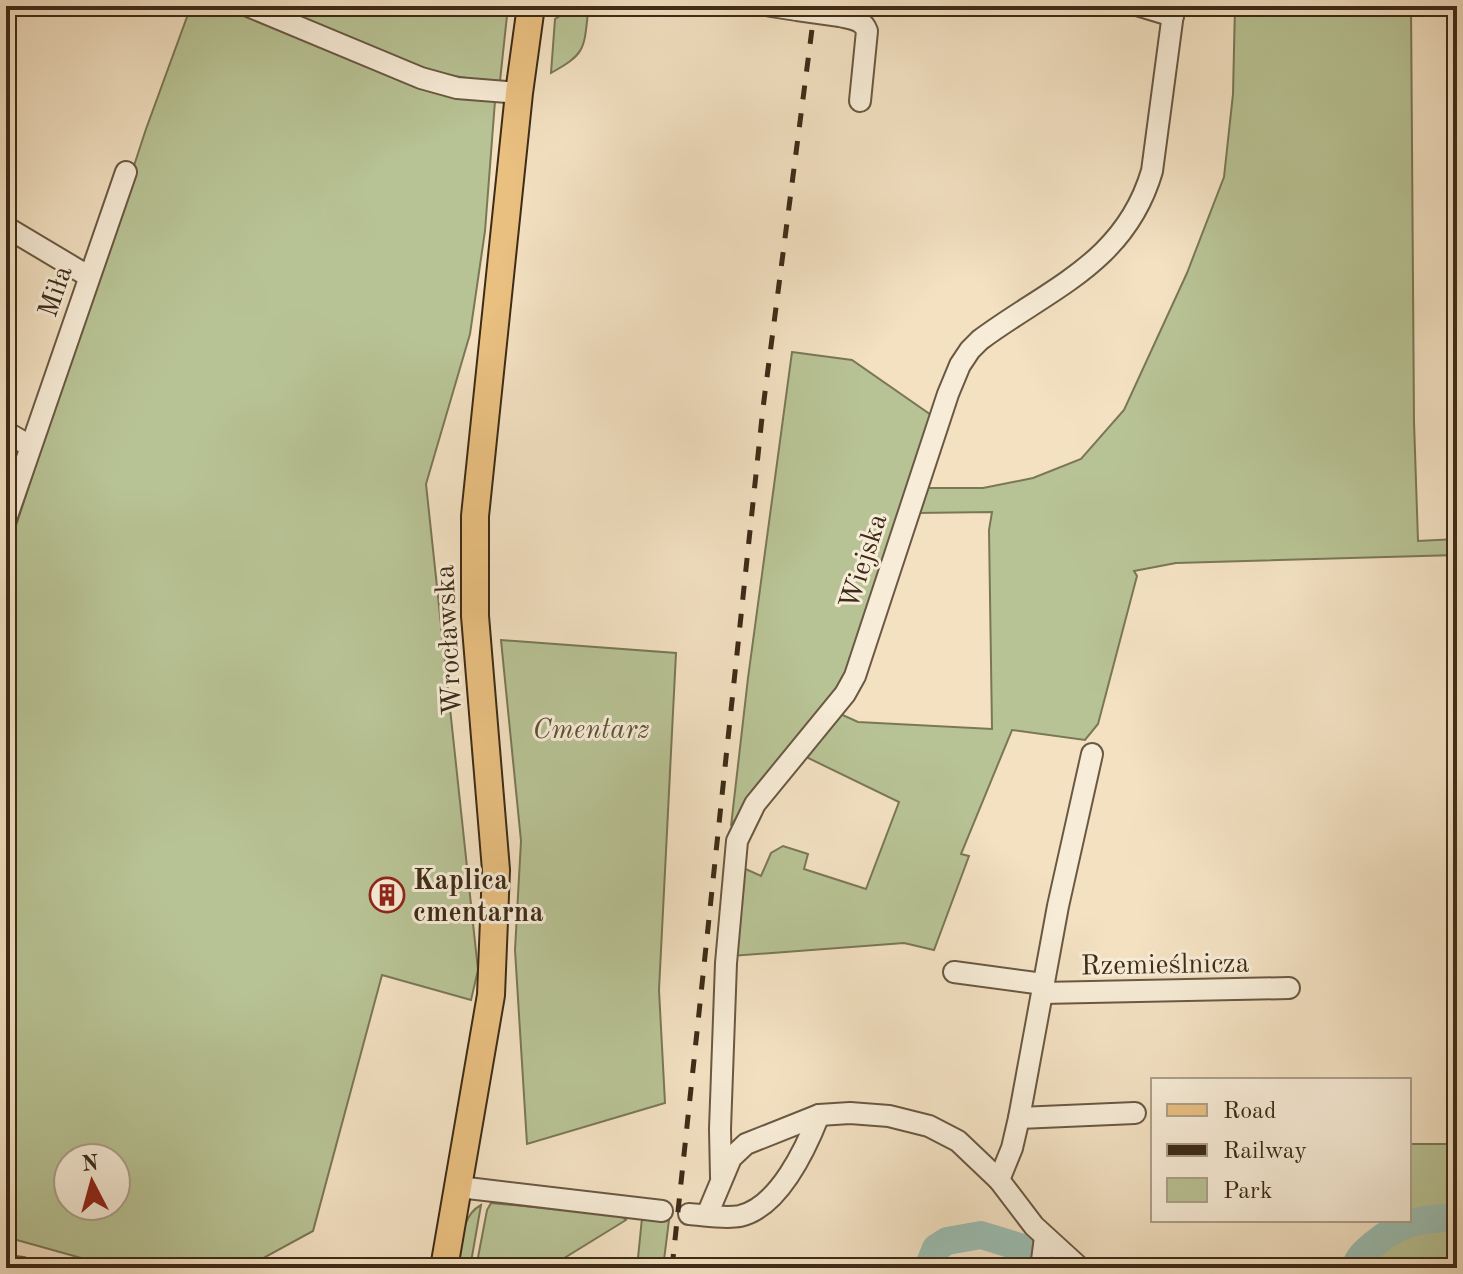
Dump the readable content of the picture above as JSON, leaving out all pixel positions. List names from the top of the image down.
{
  "streets": {
    "main road": ["Wrocławska"],
    "street": ["Miła", "Wiejska", "Rzemieślnicza"]
  },
  "parks": ["Cmentarz"],
  "places": {
    "building": ["Kaplica cmentarna"]
  },
  "legend": ["Road", "Railway", "Park"],
  "north": "top"
}
